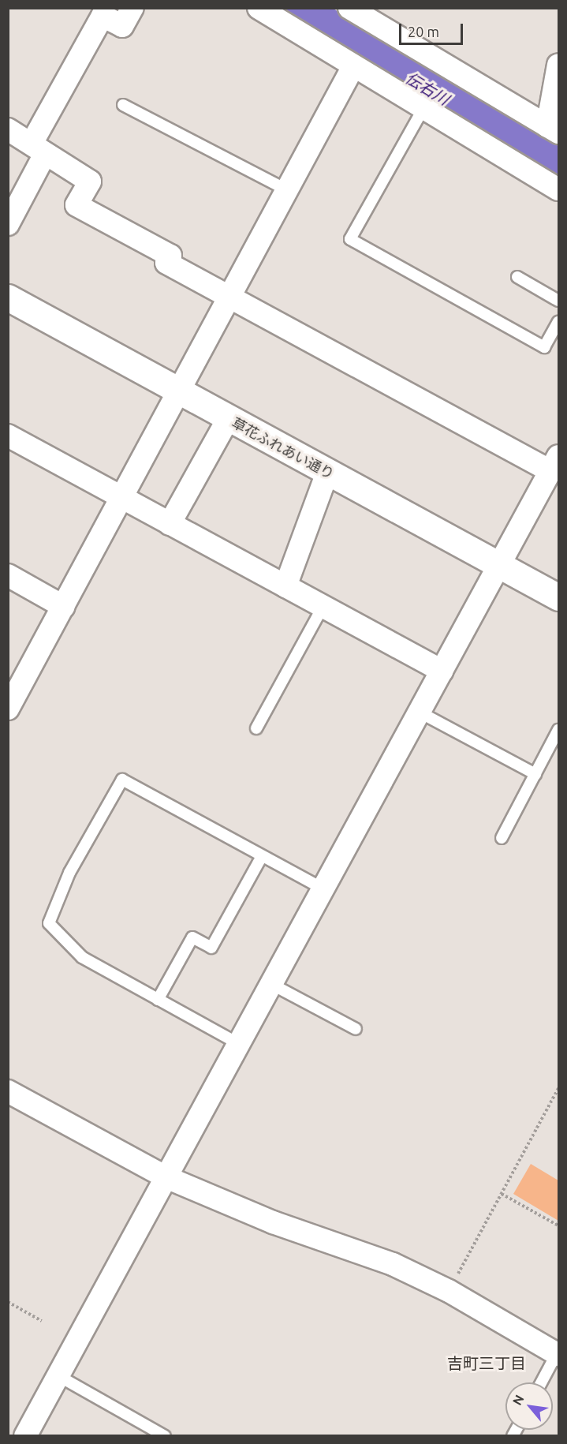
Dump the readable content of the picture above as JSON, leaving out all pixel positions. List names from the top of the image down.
{
  "streets": {
    "street": ["草花ふれあい通り"]
  },
  "districts": ["吉町三丁目"],
  "water": ["伝右川"],
  "scale_bar": "20 m",
  "north": "top left"
}
